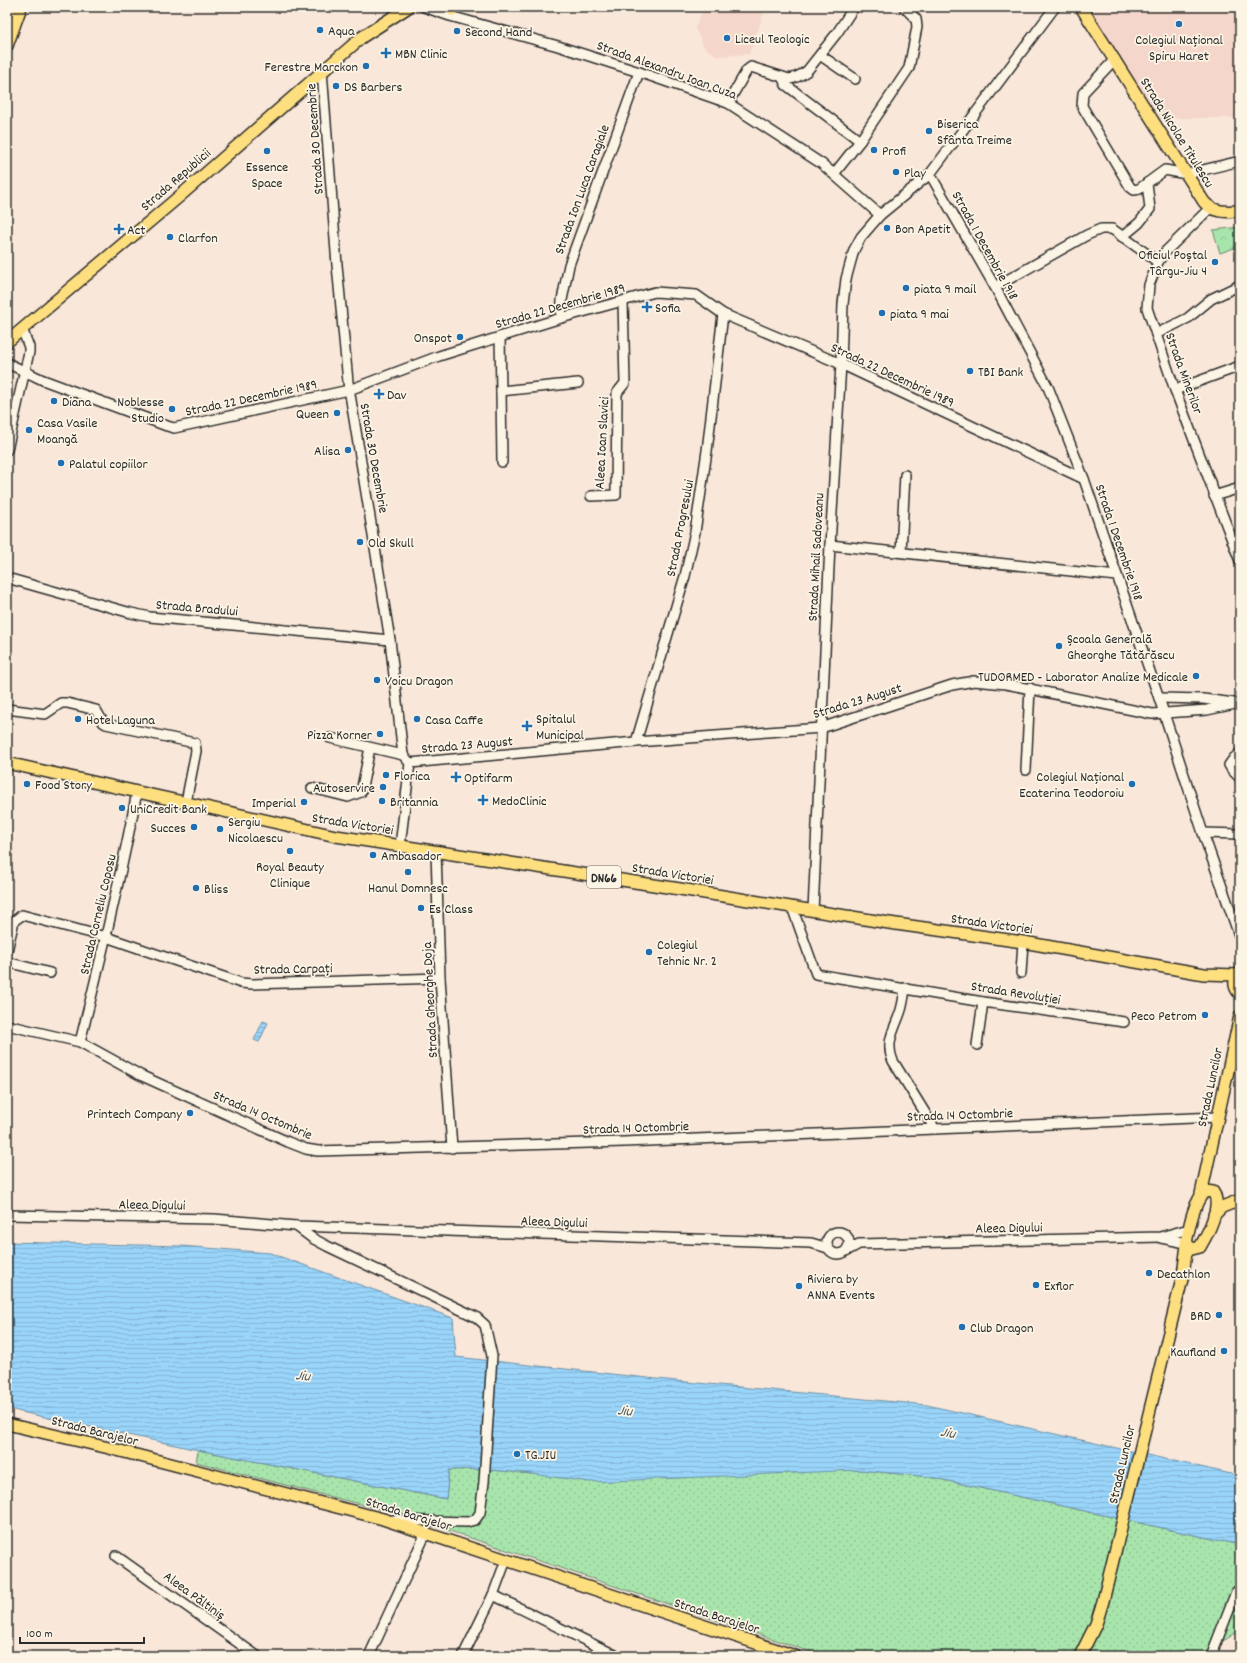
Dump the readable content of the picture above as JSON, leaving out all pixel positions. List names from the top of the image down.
{
  "streets": {
    "main road": [
      "Strada Nicolae Titulescu",
      "Strada Republicii",
      "Strada Victoriei",
      "DN66",
      "Strada Luncilor",
      "Strada Barajelor"
    ],
    "street": [
      "Strada Alexandru Ioan Cuza",
      "Strada 30 Decembrie",
      "Strada Ion Luca Caragiale",
      "Strada 1 Decembrie 1918",
      "Strada 22 Decembrie 1989",
      "Strada Minerilor",
      "Aleea Ioan Slavici",
      "Strada Progresului",
      "Strada Mihail Sadoveanu",
      "Strada Bradului",
      "Strada 23 August",
      "Strada Corneliu Coposu",
      "Strada Carpați",
      "Strada Revoluției",
      "Strada Gheorghe Doja",
      "Strada 14 Octombrie",
      "Aleea Digului",
      "Aleea Păltiniș"
    ]
  },
  "crossings": [
    ["Strada Alexandru Ioan Cuza", "Strada Ion Luca Caragiale"],
    ["Strada Alexandru Ioan Cuza", "Strada Mihail Sadoveanu"],
    ["Strada Nicolae Titulescu", "Strada Minerilor"],
    ["Strada 30 Decembrie", "Strada Republicii"],
    ["Strada 30 Decembrie", "Strada 22 Decembrie 1989"],
    ["Strada 30 Decembrie", "Strada Bradului"],
    ["Strada Ion Luca Caragiale", "Strada 22 Decembrie 1989"],
    ["Strada 1 Decembrie 1918", "Strada 22 Decembrie 1989"],
    ["Strada 1 Decembrie 1918", "Strada 23 August"],
    ["Strada 22 Decembrie 1989", "Aleea Ioan Slavici"],
    ["Strada 22 Decembrie 1989", "Strada Progresului"],
    ["Strada 22 Decembrie 1989", "Strada Mihail Sadoveanu"],
    ["Strada Progresului", "Strada 23 August"],
    ["Strada Mihail Sadoveanu", "Strada 23 August"],
    ["Strada Mihail Sadoveanu", "Strada Victoriei"],
    ["Strada Victoriei", "Strada Corneliu Coposu"],
    ["Strada Victoriei", "Strada Revoluției"],
    ["Strada Victoriei", "Strada Gheorghe Doja"],
    ["Strada Corneliu Coposu", "Strada Carpați"],
    ["Strada Corneliu Coposu", "Strada 14 Octombrie"],
    ["Strada Carpați", "Strada Gheorghe Doja"],
    ["Strada Gheorghe Doja", "Strada 14 Octombrie"],
    ["Strada Luncilor", "Strada 14 Octombrie"],
    ["Strada Luncilor", "Aleea Digului"]
  ],
  "water": ["Jiu"],
  "places": {
    "other": [
      "Colegiul Național Spiru Haret",
      "Aqua",
      "Second Hand",
      "Liceul Teologic",
      "Ferestre Marckon",
      "DS Barbers",
      "Biserica Sfânta Treime",
      "Profi",
      "Essence Space",
      "Play",
      "Bon Apetit",
      "Clarfon",
      "Oficiul Poștal Târgu-Jiu 4",
      "piata 9 mail",
      "piata 9 mai",
      "Onspot",
      "TBI Bank",
      "Diana",
      "Noblesse Studio",
      "Queen",
      "Casa Vasile Moangă",
      "Alisa",
      "Palatul copiilor",
      "Old Skull",
      "Școala Generală Gheorghe Tătărăscu",
      "TUDORMED - Laborator Analize Medicale",
      "Voicu Dragon",
      "Hotel Laguna",
      "Casa Caffe",
      "Pizza Korner",
      "Florica",
      "Food Story",
      "Colegiul Național Ecaterina Teodoroiu",
      "Autoservire",
      "Britannia",
      "Imperial",
      "UniCredit Bank",
      "Succes",
      "Sergiu Nicolaescu",
      "Royal Beauty Clinique",
      "Ambasador",
      "Hanul Domnesc",
      "Bliss",
      "Es Class",
      "Colegiul Tehnic Nr. 2",
      "Peco Petrom",
      "Printech Company",
      "Decathlon",
      "Exflor",
      "Riviera by ANNA Events",
      "BRD",
      "Club Dragon",
      "Kaufland",
      "TG.JIU"
    ],
    "health": [
      "MBN Clinic",
      "Act",
      "Sofia",
      "Dav",
      "Spitalul Municipal",
      "Optifarm",
      "MedoClinic"
    ]
  },
  "scale_bar": "100 m"
}
